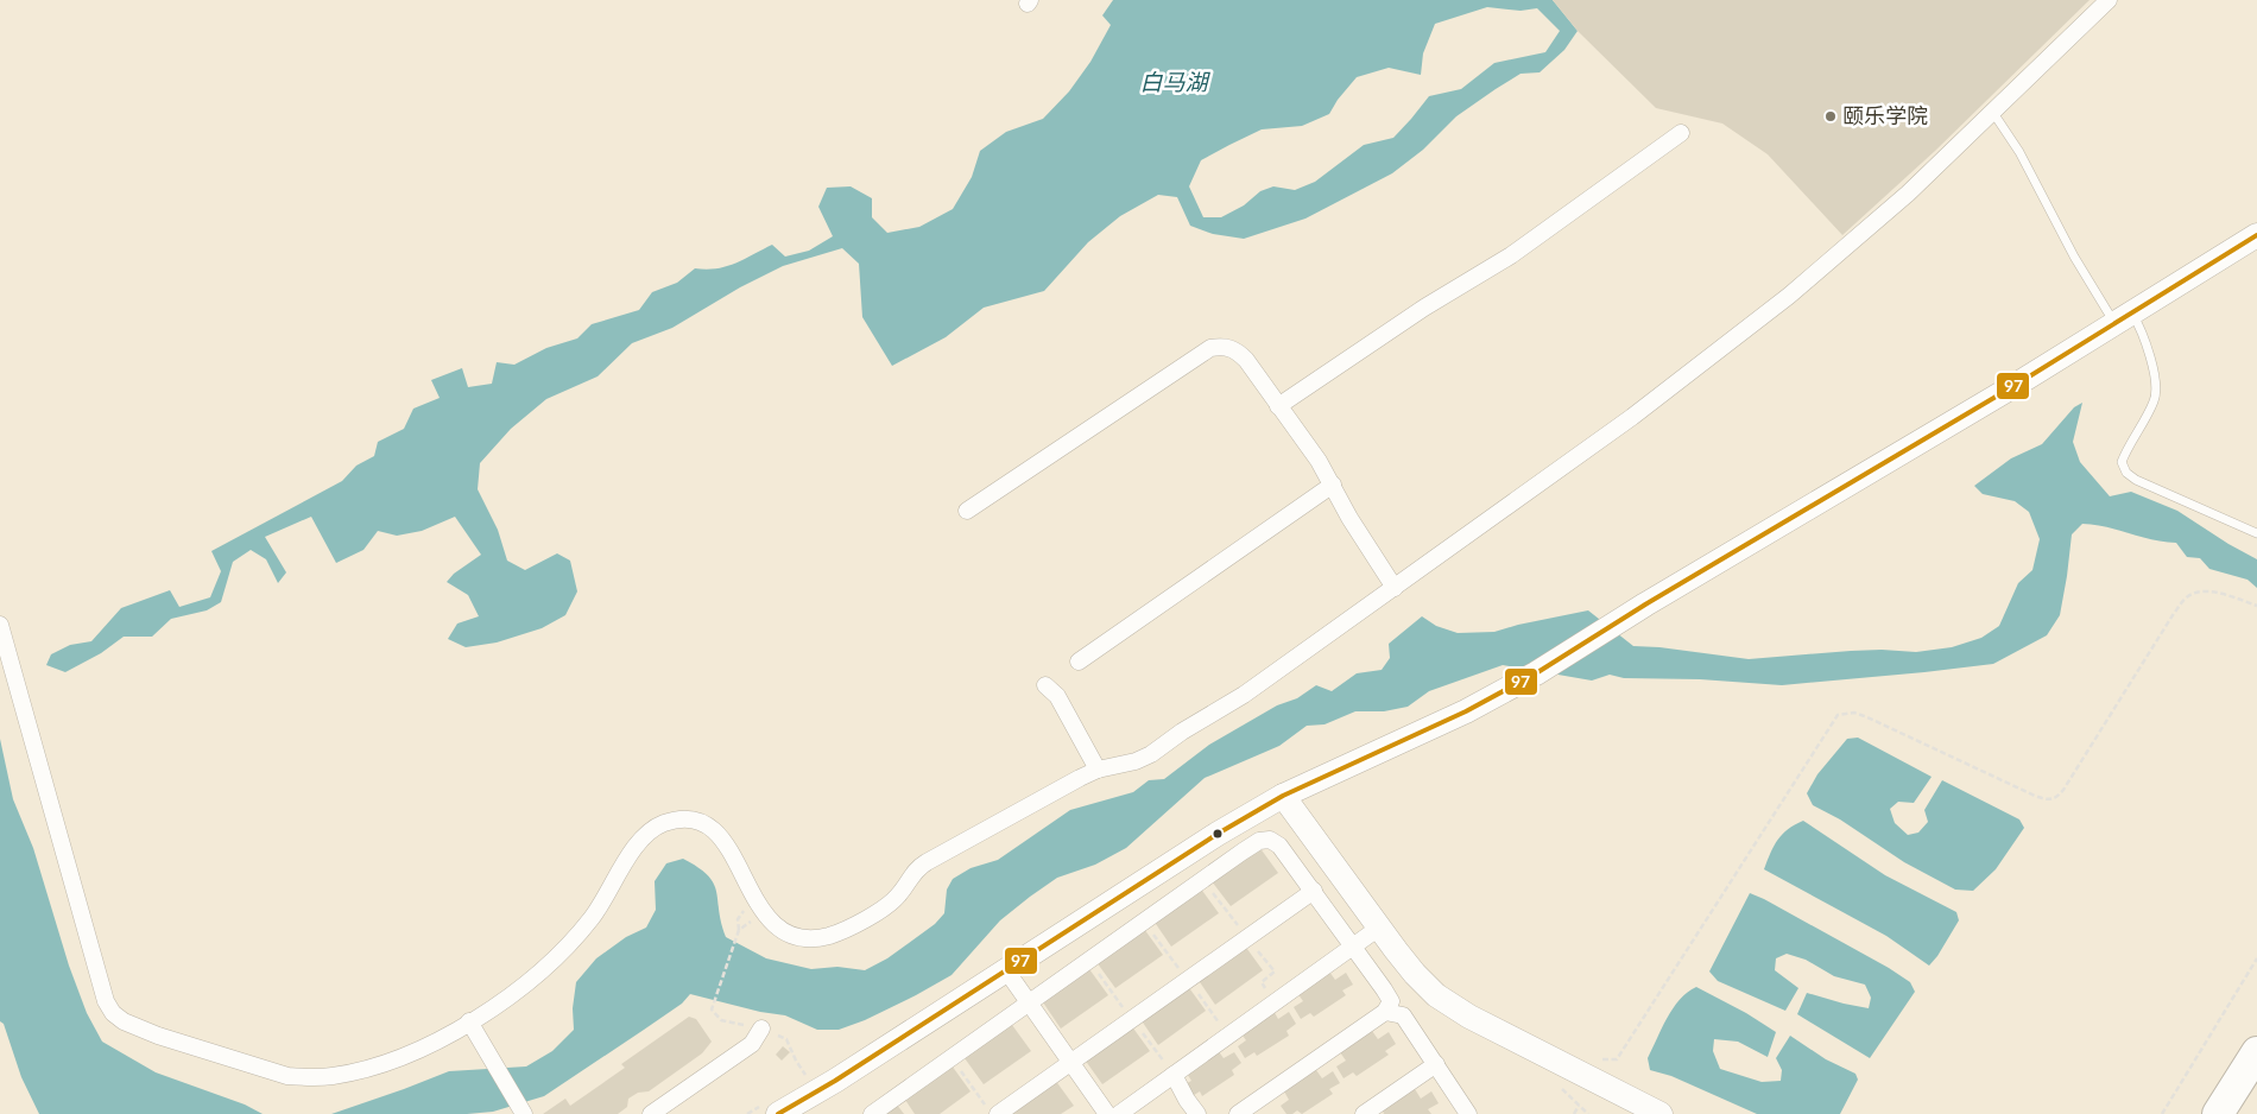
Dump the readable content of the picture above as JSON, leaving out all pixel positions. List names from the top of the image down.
{
  "water": ["白马湖"],
  "places": ["颐乐学院"],
  "lines": ["transit line 97"]
}
